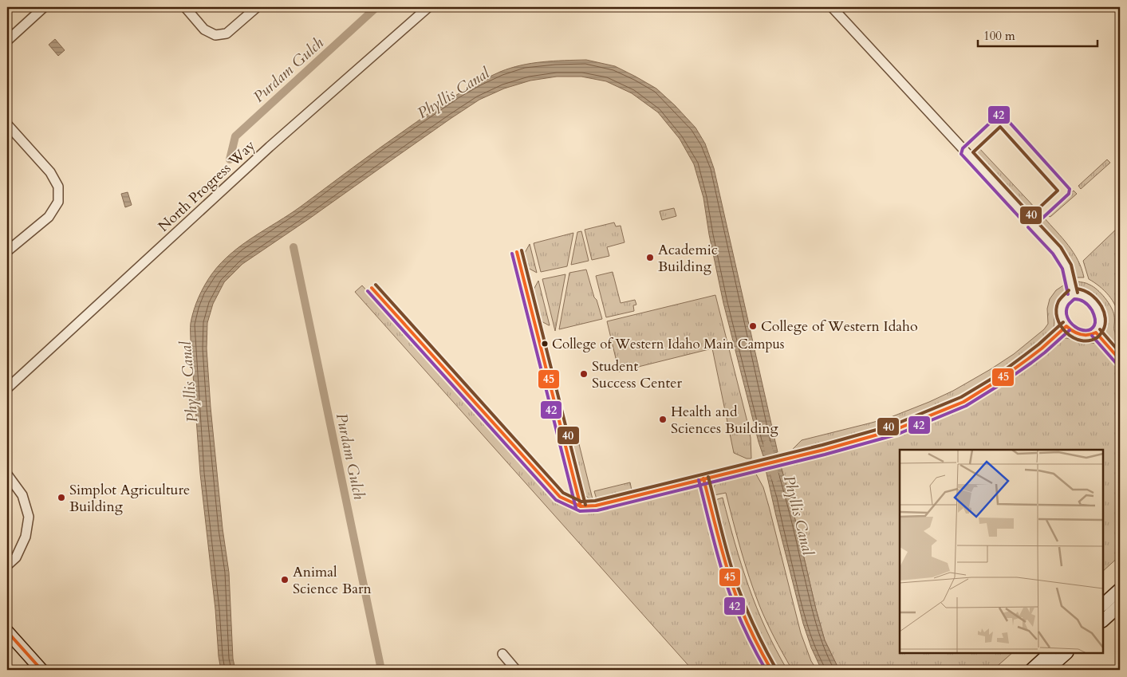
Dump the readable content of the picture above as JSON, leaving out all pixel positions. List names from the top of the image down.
{
  "streets": {
    "street": ["North Progress Way"]
  },
  "water": ["Purdam Gulch", "Phyllis Canal"],
  "places": [
    "Academic Building",
    "College of Western Idaho",
    "College of Western Idaho Main Campus",
    "Student Success Center",
    "Health and Sciences Building",
    "Simplot Agriculture Building",
    "Animal Science Barn"
  ],
  "lines": ["transit line 42", "transit line 40", "transit line 45"],
  "scale_bar": "100 m"
}
